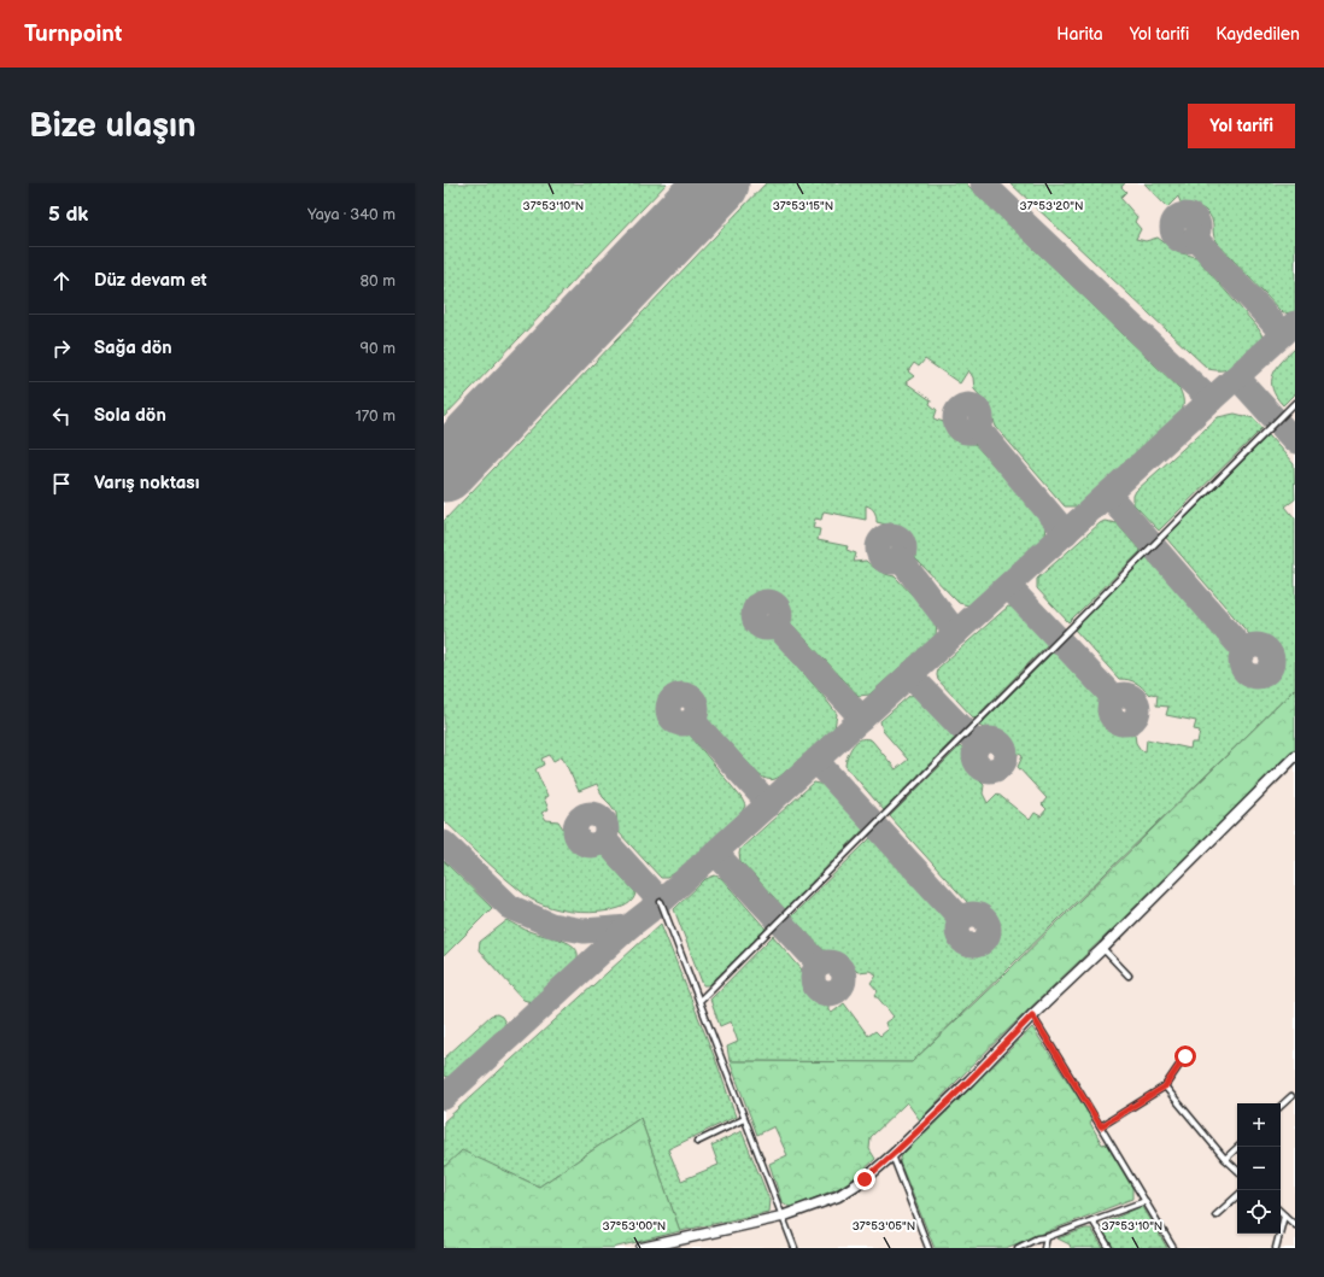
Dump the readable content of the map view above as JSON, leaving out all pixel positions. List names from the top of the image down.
{
  "page": {
    "header": "Turnpoint",
    "nav": ["Harita", "Yol tarifi", "Kaydedilen"],
    "buttons": "Yol tarifi",
    "title": "Bize ulaşın",
    "heading": ["5 dk", "Yaya · 340 m"],
    "list": [
      ["Düz devam et", "80 m"],
      ["Sağa dön", "90 m"],
      ["Sola dön", "170 m"],
      "Varış noktası"
    ],
    "map_buttons": ["+", "−"]
  },
  "coordinates": [
    "37°53'10\"N",
    "37°53'15\"N",
    "37°53'20\"N",
    "37°53'00\"N",
    "37°53'05\"N"
  ]
}
